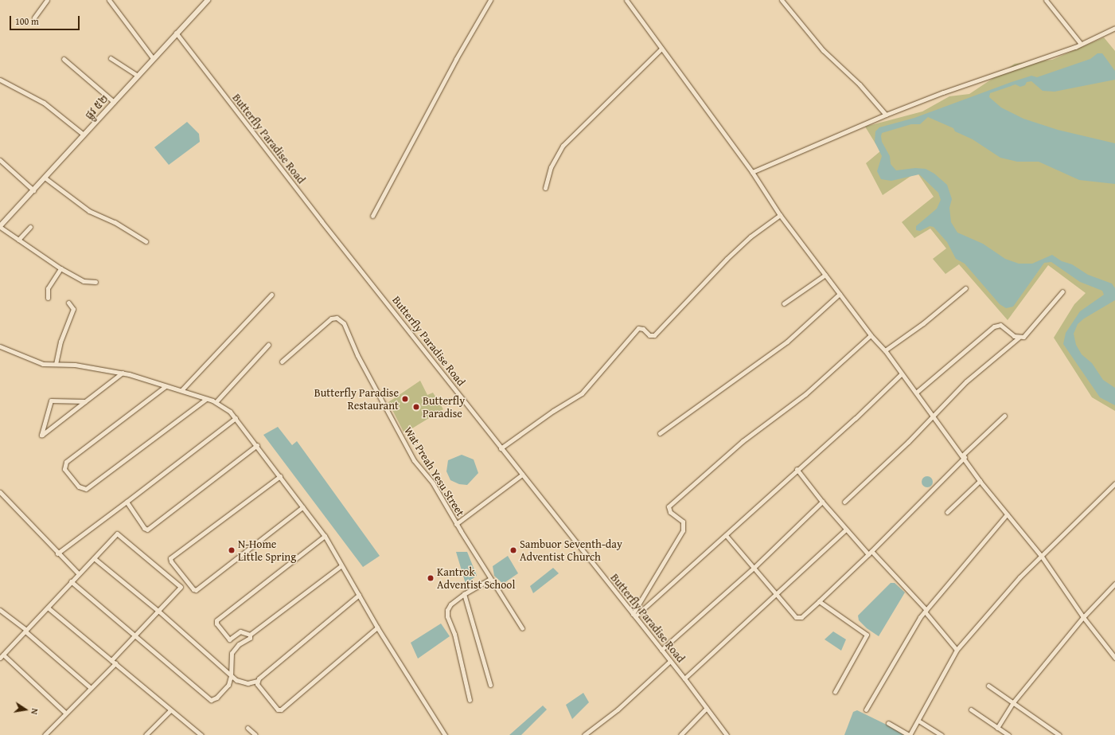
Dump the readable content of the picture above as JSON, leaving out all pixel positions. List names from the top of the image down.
{
  "streets": {
    "street": ["ផ្លូវ ៥២", "Butterfly Paradise Road", "Wat Preah Yesu Street"]
  },
  "crossings": [
    ["ផ្លូវ ៥២", "Butterfly Paradise Road"]
  ],
  "places": [
    "Butterfly Paradise Restaurant",
    "Butterfly Paradise",
    "N-Home Little Spring",
    "Sambuor Seventh-day Adventist Church",
    "Kantrok Adventist School"
  ],
  "scale_bar": "100 m",
  "north": "right"
}
